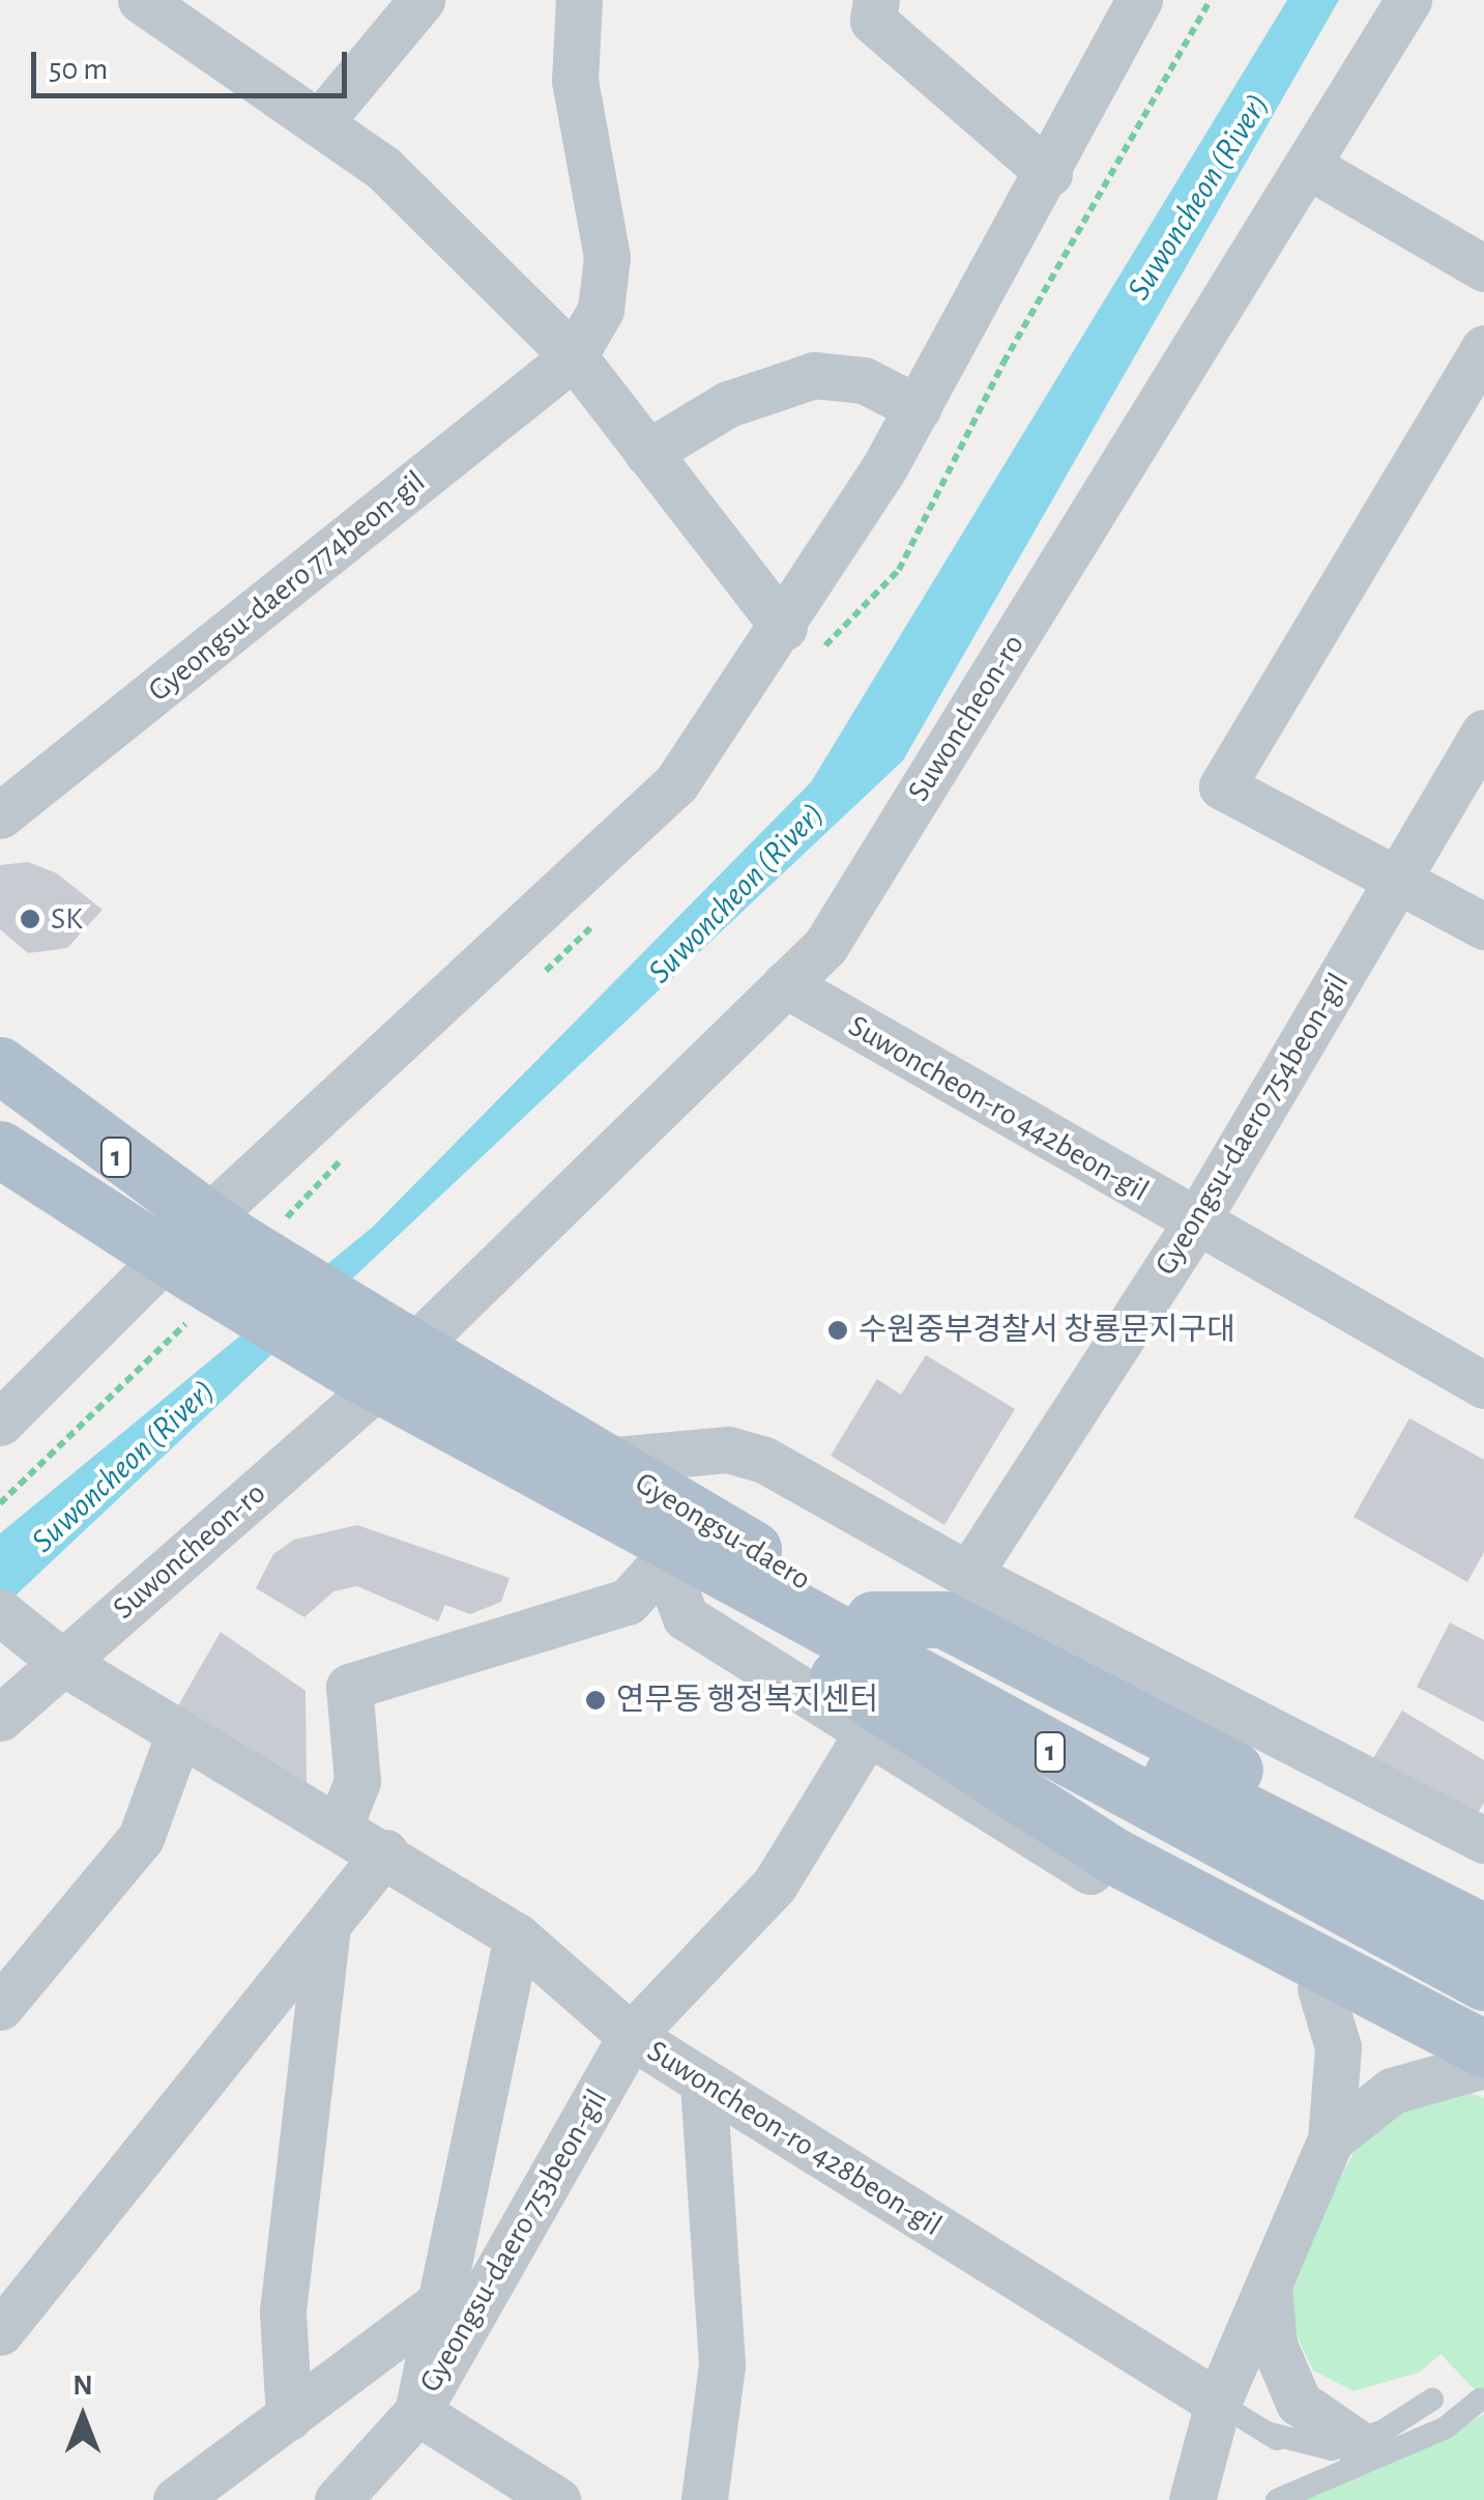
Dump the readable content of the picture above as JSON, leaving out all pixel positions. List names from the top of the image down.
{
  "streets": {
    "main road": ["1", "Gyeongsu-daero"],
    "street": [
      "Gyeongsu-daero 774beon-gil",
      "Suwoncheon-ro",
      "Suwoncheon-ro 442beon-gil",
      "Gyeongsu-daero 754beon-gil",
      "Suwoncheon-ro 428beon-gil",
      "Gyeongsu-daero 753beon-gil"
    ]
  },
  "crossings": [
    ["Suwoncheon-ro", "Suwoncheon-ro 442beon-gil"],
    ["Suwoncheon-ro", "Gyeongsu-daero"],
    ["Suwoncheon-ro", "Suwoncheon-ro 428beon-gil"],
    ["Suwoncheon-ro 442beon-gil", "Gyeongsu-daero 754beon-gil"],
    ["Suwoncheon-ro 428beon-gil", "Gyeongsu-daero 753beon-gil"]
  ],
  "water": ["Suwoncheon (River)"],
  "places": ["SK", "수원중부경찰서 창룡문지구대", "연무동 행정복지센터"],
  "scale_bar": "50 m",
  "north": "top"
}
